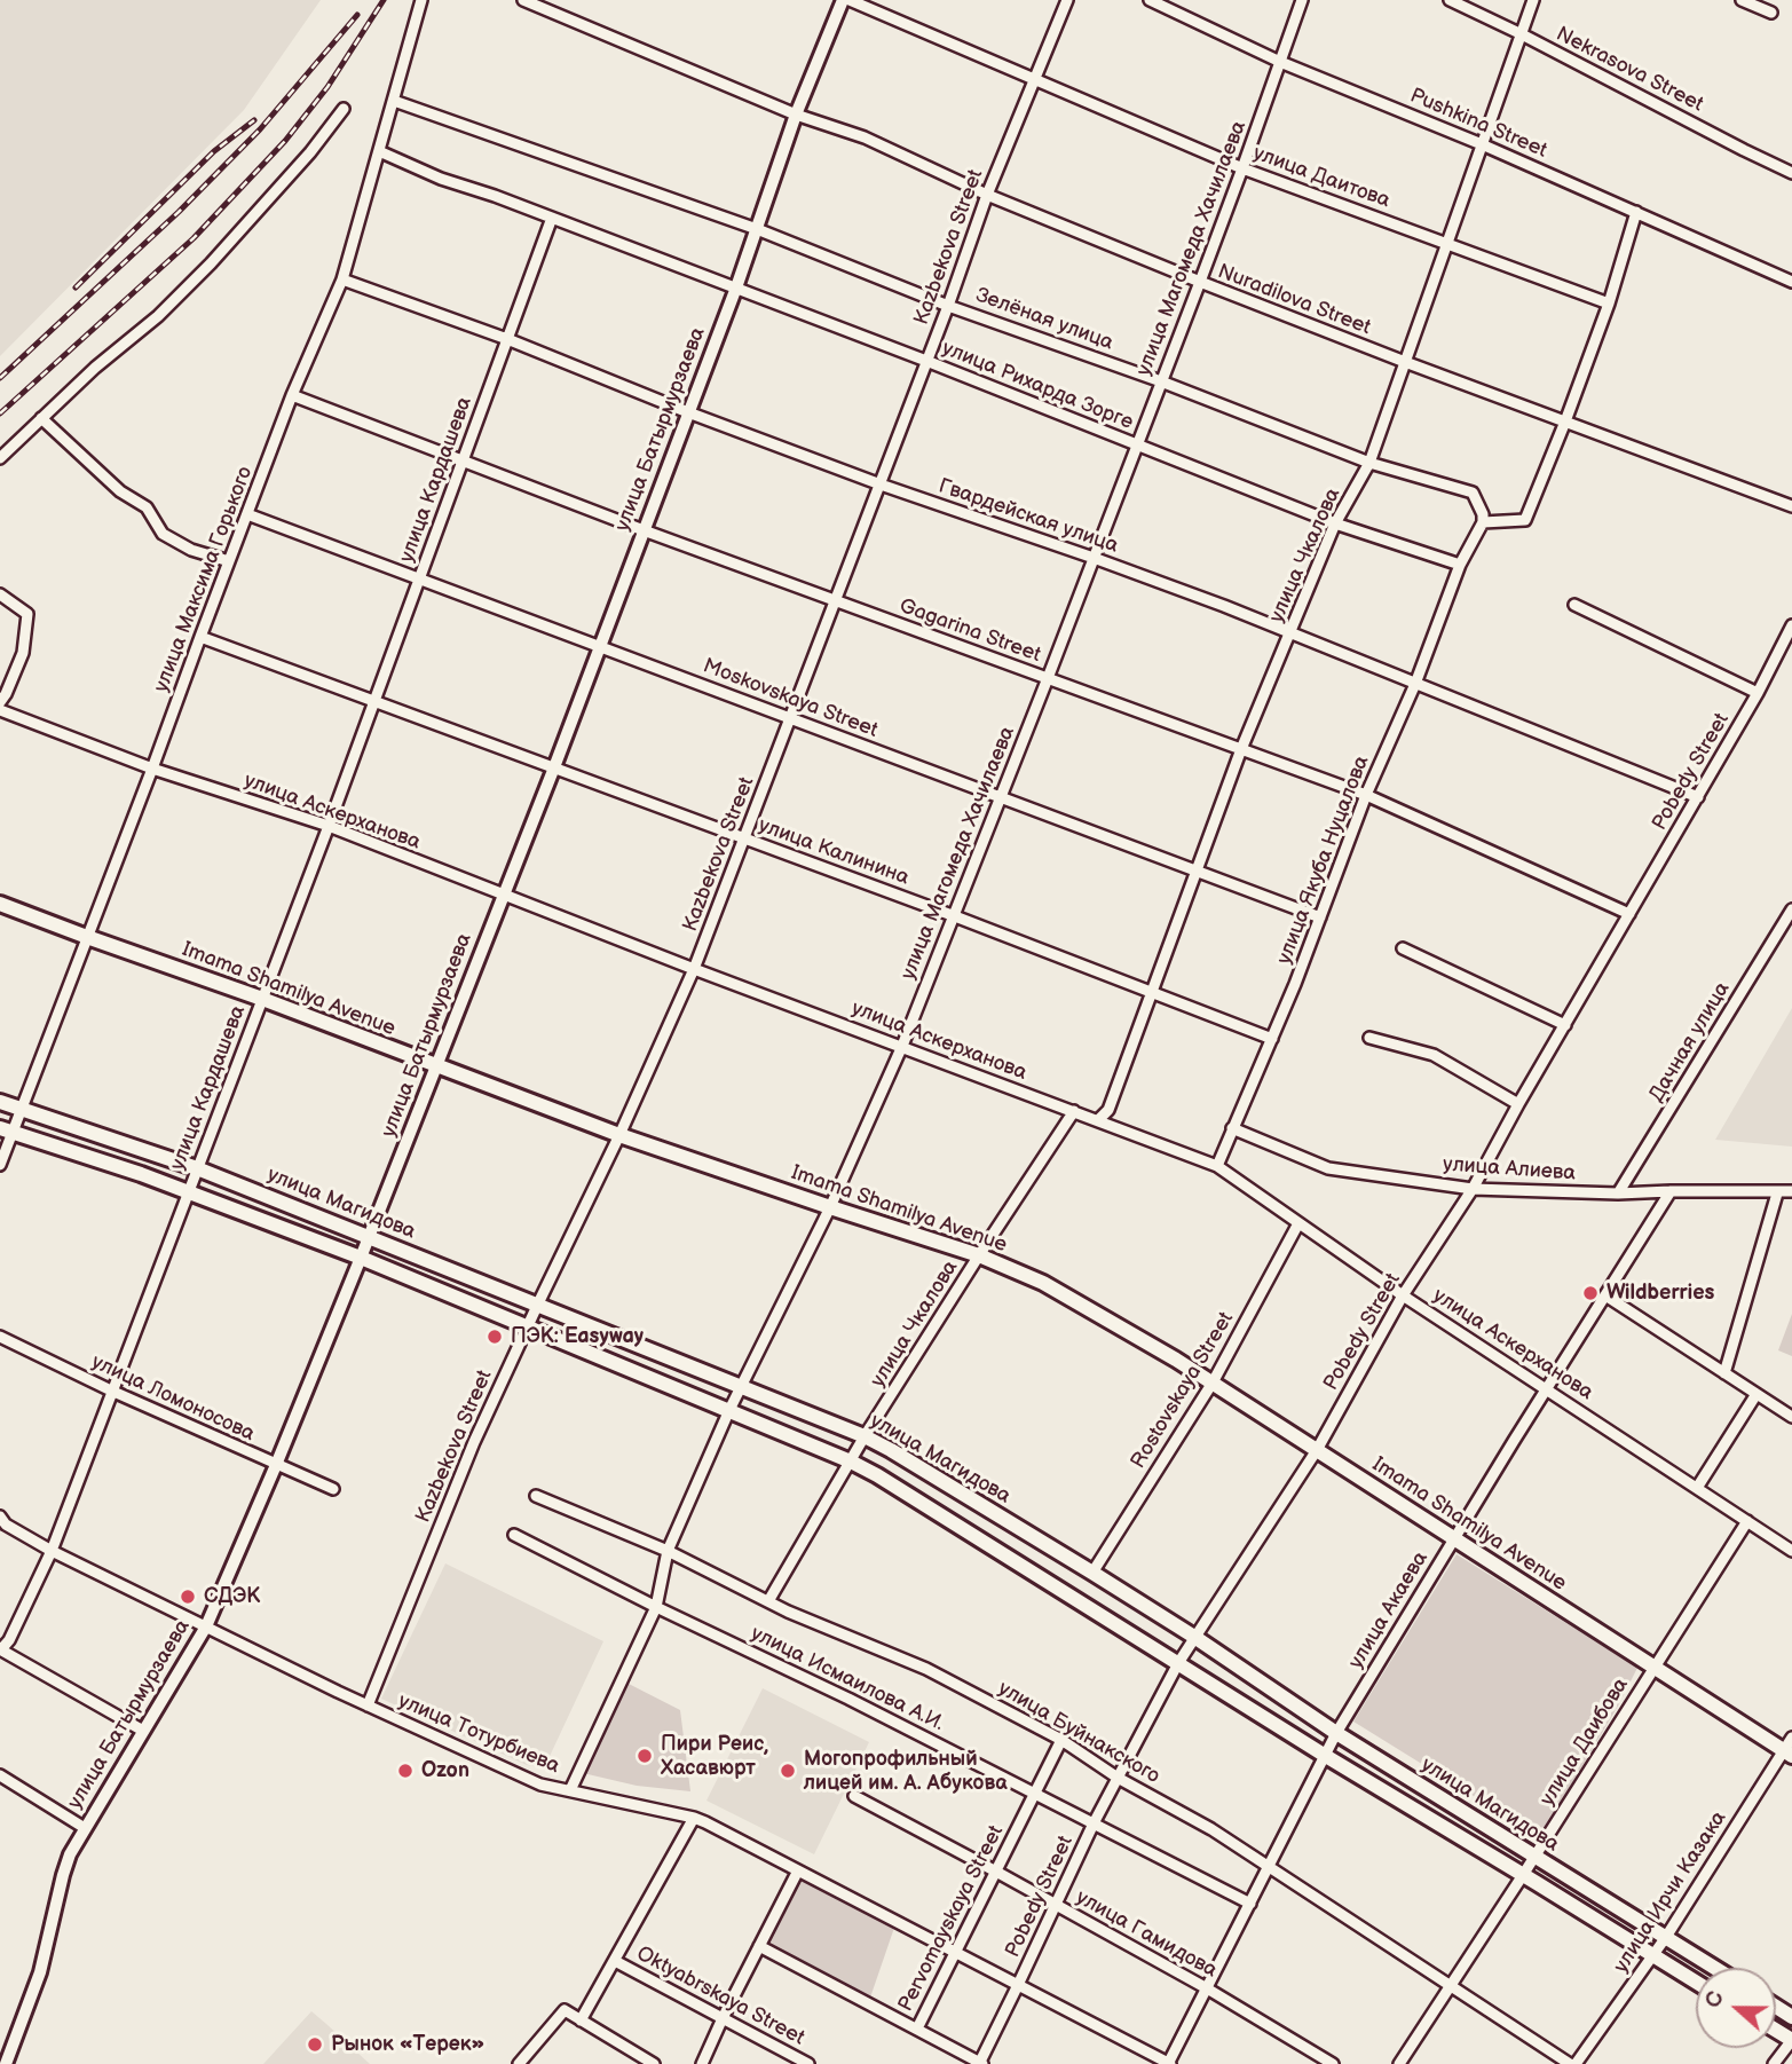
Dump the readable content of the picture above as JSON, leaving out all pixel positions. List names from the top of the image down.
{
  "streets": {
    "main road": ["Imama Shamilya Avenue", "улица Магидова"],
    "street": [
      "Nekrasova Street",
      "Pushkina Street",
      "улица Даитова",
      "Kazbekova Street",
      "улица Магомеда Хачилаева",
      "Nuradilova Street",
      "Зелёная улица",
      "улица Рихарда Зорге",
      "улица Батырмурзаева",
      "улица Кардашева",
      "Гвардейская улица",
      "улица Чкалова",
      "улица Максима Горького",
      "Gagarina Street",
      "Moskovskaya Street",
      "Pobedy Street",
      "улица Аскерханова",
      "улица Калинина",
      "улица Якуба Нуцалова",
      "Дачная улица",
      "улица Алиева",
      "Rostovskaya Street",
      "улица Ломоносова",
      "улица Акаева",
      "улица Исмаилова А.И.",
      "улица Буйнакского",
      "улица Тотурбиева",
      "улица Даибова",
      "улица Ирчи Казака",
      "Pervomayskaya Street",
      "улица Гамидова",
      "Oktyabrskaya Street"
    ]
  },
  "crossings": [
    ["Nekrasova Street", "улица Чкалова"],
    ["Pushkina Street", "улица Магомеда Хачилаева"],
    ["Pushkina Street", "улица Чкалова"],
    ["улица Даитова", "Kazbekova Street"],
    ["улица Даитова", "улица Магомеда Хачилаева"],
    ["улица Даитова", "улица Чкалова"],
    ["Kazbekova Street", "Nuradilova Street"],
    ["Kazbekova Street", "Зелёная улица"],
    ["Kazbekova Street", "улица Рихарда Зорге"],
    ["Kazbekova Street", "Гвардейская улица"],
    ["Kazbekova Street", "Gagarina Street"],
    ["Kazbekova Street", "Moskovskaya Street"],
    ["Kazbekova Street", "улица Аскерханова"],
    ["Kazbekova Street", "улица Калинина"],
    ["Kazbekova Street", "Imama Shamilya Avenue"],
    ["Kazbekova Street", "улица Магидова"],
    ["Kazbekova Street", "улица Тотурбиева"],
    ["улица Магомеда Хачилаева", "Nuradilova Street"],
    ["улица Магомеда Хачилаева", "Зелёная улица"],
    ["улица Магомеда Хачилаева", "улица Рихарда Зорге"],
    ["улица Магомеда Хачилаева", "Гвардейская улица"],
    ["улица Магомеда Хачилаева", "Gagarina Street"],
    ["улица Магомеда Хачилаева", "Moskovskaya Street"],
    ["улица Магомеда Хачилаева", "улица Аскерханова"],
    ["улица Магомеда Хачилаева", "улица Калинина"],
    ["улица Магомеда Хачилаева", "Imama Shamilya Avenue"],
    ["улица Магомеда Хачилаева", "улица Магидова"],
    ["улица Магомеда Хачилаева", "улица Исмаилова А.И."],
    ["улица Магомеда Хачилаева", "улица Буйнакского"],
    ["улица Магомеда Хачилаева", "улица Тотурбиева"],
    ["Nuradilova Street", "улица Батырмурзаева"],
    ["Nuradilova Street", "улица Чкалова"],
    ["Зелёная улица", "улица Батырмурзаева"],
    ["Зелёная улица", "улица Чкалова"],
    ["Зелёная улица", "улица Максима Горького"],
    ["Зелёная улица", "улица Якуба Нуцалова"],
    ["улица Рихарда Зорге", "улица Батырмурзаева"],
    ["улица Рихарда Зорге", "улица Кардашева"],
    ["улица Рихарда Зорге", "улица Чкалова"],
    ["улица Рихарда Зорге", "улица Максима Горького"],
    ["улица Рихарда Зорге", "улица Якуба Нуцалова"],
    ["улица Батырмурзаева", "Гвардейская улица"],
    ["улица Батырмурзаева", "Gagarina Street"],
    ["улица Батырмурзаева", "Moskovskaya Street"],
    ["улица Батырмурзаева", "улица Аскерханова"],
    ["улица Батырмурзаева", "улица Калинина"],
    ["улица Батырмурзаева", "Imama Shamilya Avenue"],
    ["улица Батырмурзаева", "улица Магидова"],
    ["улица Батырмурзаева", "улица Ломоносова"],
    ["улица Батырмурзаева", "улица Тотурбиева"],
    ["улица Кардашева", "Гвардейская улица"],
    ["улица Кардашева", "Gagarina Street"],
    ["улица Кардашева", "Moskovskaya Street"],
    ["улица Кардашева", "улица Аскерханова"],
    ["улица Кардашева", "улица Калинина"],
    ["улица Кардашева", "Imama Shamilya Avenue"],
    ["улица Кардашева", "улица Магидова"],
    ["улица Кардашева", "улица Ломоносова"],
    ["улица Кардашева", "улица Тотурбиева"],
    ["Гвардейская улица", "улица Чкалова"],
    ["Гвардейская улица", "улица Максима Горького"],
    ["Гвардейская улица", "Pobedy Street"],
    ["Гвардейская улица", "улица Якуба Нуцалова"],
    ["улица Чкалова", "Gagarina Street"],
    ["улица Чкалова", "Moskovskaya Street"],
    ["улица Чкалова", "улица Аскерханова"],
    ["улица Чкалова", "улица Калинина"],
    ["улица Чкалова", "Imama Shamilya Avenue"],
    ["улица Чкалова", "улица Магидова"],
    ["улица Чкалова", "улица Буйнакского"],
    ["улица Максима Горького", "Gagarina Street"],
    ["улица Максима Горького", "Moskovskaya Street"],
    ["улица Максима Горького", "улица Аскерханова"],
    ["улица Максима Горького", "улица Калинина"],
    ["улица Максима Горького", "Imama Shamilya Avenue"],
    ["улица Максима Горького", "улица Магидова"],
    ["Gagarina Street", "Pobedy Street"],
    ["Gagarina Street", "улица Якуба Нуцалова"],
    ["Moskovskaya Street", "улица Якуба Нуцалова"],
    ["Pobedy Street", "улица Аскерханова"],
    ["Pobedy Street", "Imama Shamilya Avenue"],
    ["Pobedy Street", "улица Алиева"],
    ["Pobedy Street", "улица Магидова"],
    ["Pobedy Street", "улица Исмаилова А.И."],
    ["Pobedy Street", "улица Буйнакского"],
    ["Pobedy Street", "улица Тотурбиева"],
    ["Pobedy Street", "улица Гамидова"],
    ["улица Аскерханова", "улица Якуба Нуцалова"],
    ["улица Аскерханова", "Rostovskaya Street"],
    ["улица Аскерханова", "улица Акаева"],
    ["улица Аскерханова", "улица Даибова"],
    ["улица Калинина", "улица Якуба Нуцалова"],
    ["улица Якуба Нуцалова", "улица Алиева"],
    ["Imama Shamilya Avenue", "Rostovskaya Street"],
    ["Imama Shamilya Avenue", "улица Акаева"],
    ["Imama Shamilya Avenue", "улица Даибова"],
    ["Imama Shamilya Avenue", "улица Ирчи Казака"],
    ["Дачная улица", "улица Алиева"],
    ["улица Алиева", "улица Акаева"],
    ["улица Магидова", "Rostovskaya Street"],
    ["улица Магидова", "улица Акаева"],
    ["улица Магидова", "улица Даибова"],
    ["улица Магидова", "улица Ирчи Казака"],
    ["улица Акаева", "улица Исмаилова А.И."],
    ["улица Акаева", "улица Буйнакского"],
    ["улица Акаева", "улица Тотурбиева"],
    ["улица Акаева", "улица Гамидова"],
    ["улица Исмаилова А.И.", "Pervomayskaya Street"],
    ["улица Буйнакского", "улица Даибова"],
    ["улица Буйнакского", "улица Ирчи Казака"],
    ["улица Буйнакского", "Pervomayskaya Street"],
    ["улица Тотурбиева", "Pervomayskaya Street"],
    ["Pervomayskaya Street", "улица Гамидова"]
  ],
  "places": [
    "Wildberries",
    "ПЭК: Easyway",
    "СДЭК",
    "Пири Реис, Хасавюрт",
    "Ozon",
    "Могопрофильный лицей им. А. Абукова",
    "Рынок «Терек»"
  ],
  "north": "left"
}
